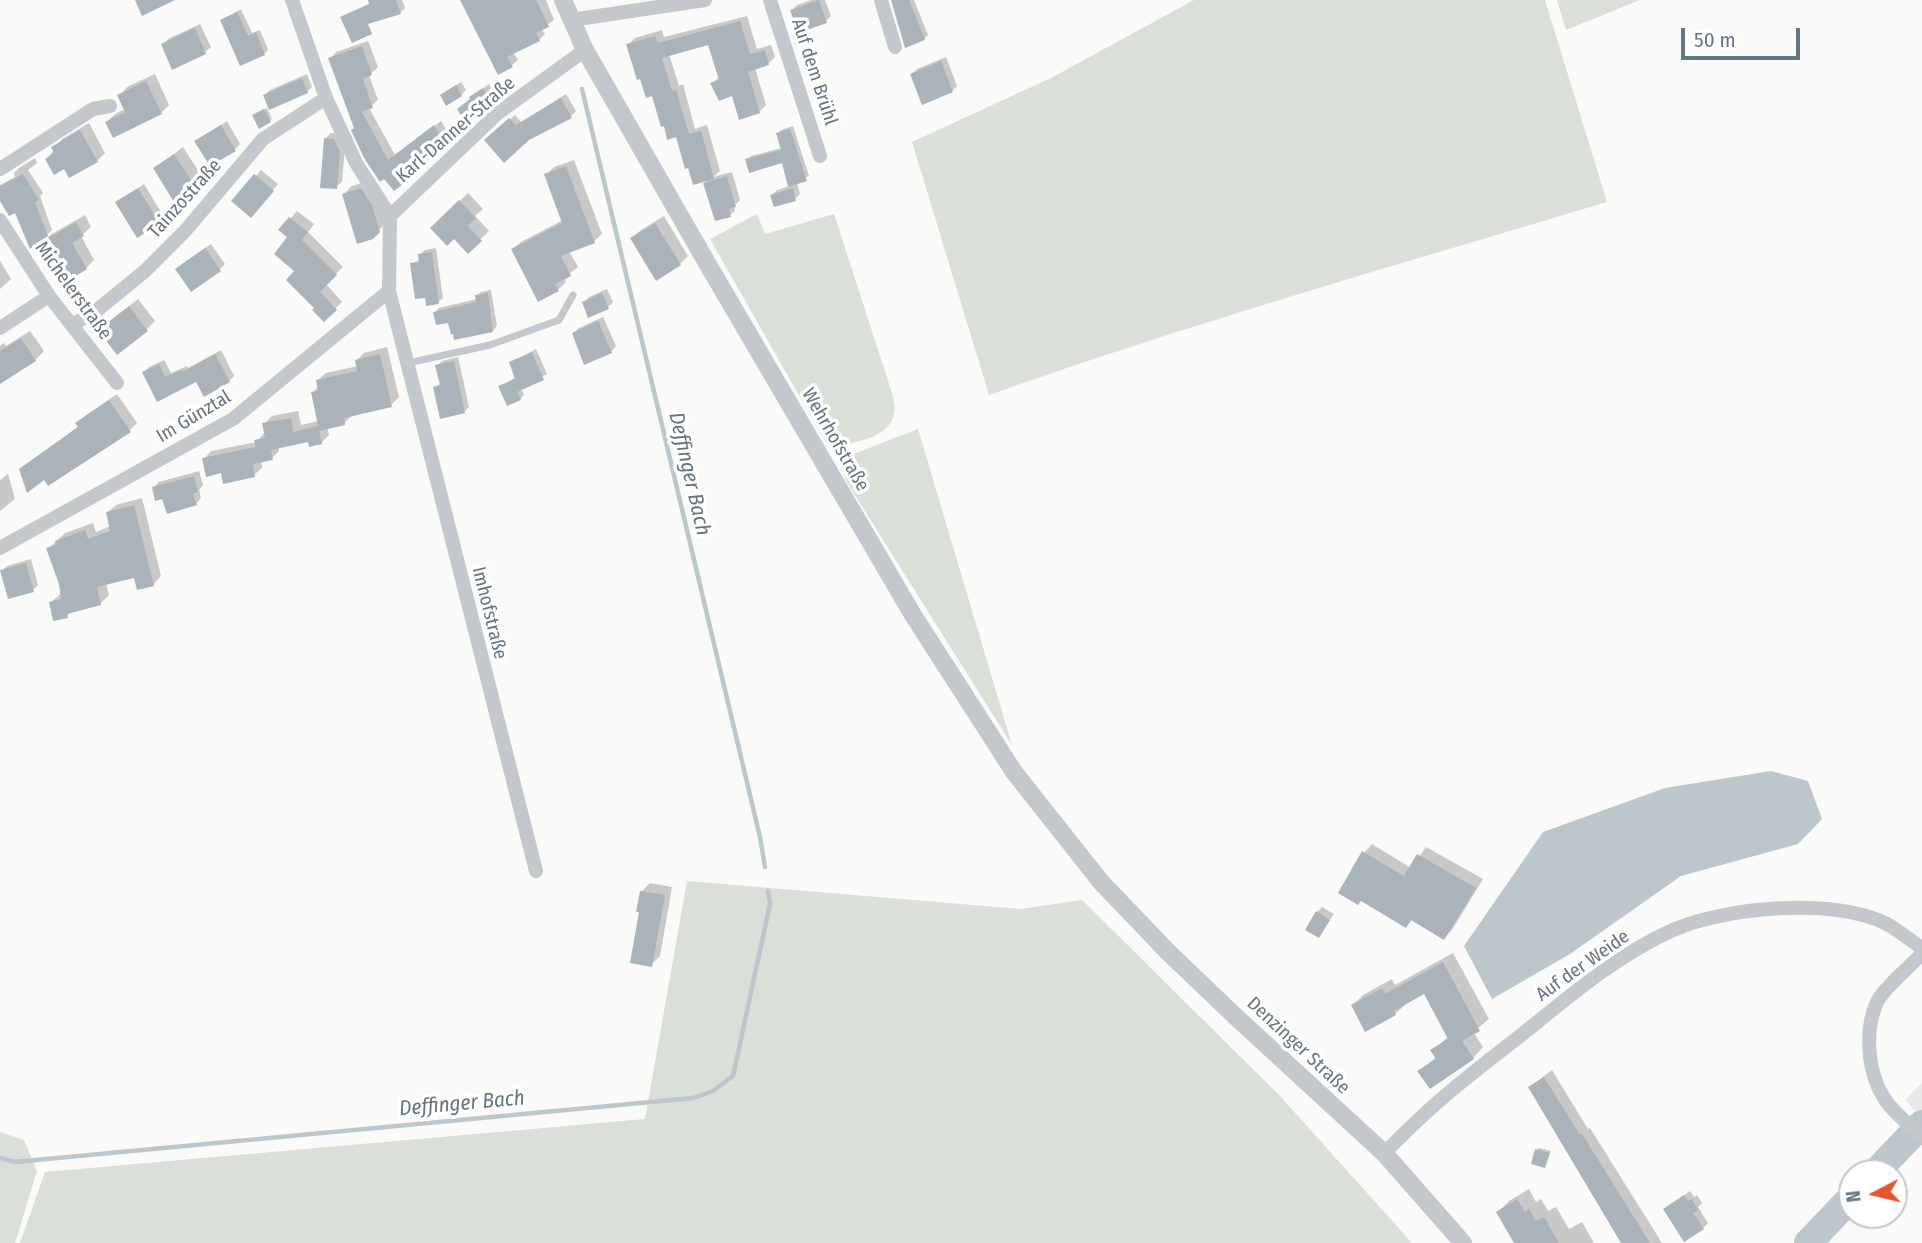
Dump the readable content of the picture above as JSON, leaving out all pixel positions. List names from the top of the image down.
{
  "streets": {
    "street": [
      "Auf dem Brühl",
      "Karl-Danner-Straße",
      "Tainzostraße",
      "Michelerstraße",
      "Im Günztal",
      "Wehrhofstraße",
      "Imhofstraße",
      "Auf der Weide",
      "Denzinger Straße"
    ]
  },
  "crossings": [
    ["Karl-Danner-Straße", "Wehrhofstraße"],
    ["Karl-Danner-Straße", "Imhofstraße"],
    ["Tainzostraße", "Michelerstraße"],
    ["Im Günztal", "Imhofstraße"],
    ["Wehrhofstraße", "Denzinger Straße"],
    ["Auf der Weide", "Denzinger Straße"]
  ],
  "water": ["Deffinger Bach"],
  "scale_bar": "50 m",
  "north": "left"
}
